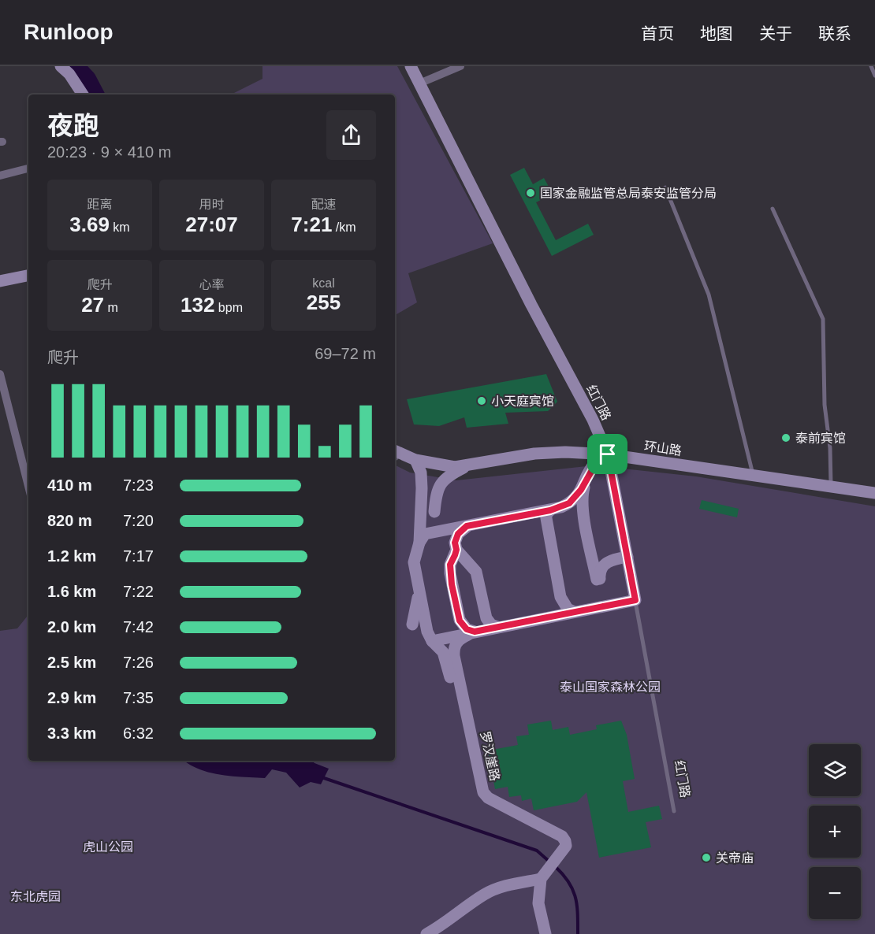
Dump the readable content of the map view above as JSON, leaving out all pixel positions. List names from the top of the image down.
{
  "streets": {
    "street": ["红门路", "环山路", "罗汉崖路"]
  },
  "crossings": [
    ["红门路", "环山路"],
    ["环山路", "罗汉崖路"]
  ],
  "parks": ["泰山国家森林公园", "虎山公园", "东北虎园"],
  "places": [
    "国家金融监管总局泰安监管分局",
    "小天庭宾馆",
    "泰前宾馆",
    "关帝庙"
  ],
  "page": {
    "header": "Runloop",
    "nav": [
      "首页",
      "地图",
      "关于",
      "联系"
    ],
    "heading": ["夜跑", "20:23 · 9 × 410 m"],
    "stats": [
      ["距离", "3.69 km"],
      ["用时", "27:07"],
      ["配速", "7:21 /km"],
      ["爬升", "27 m"],
      ["心率", "132 bpm"],
      ["kcal", "255"]
    ],
    "chart": ["爬升", "69–72 m"],
    "list": [
      {
        "name": "410 m",
        "note": "7:23"
      },
      {
        "name": "820 m",
        "note": "7:20"
      },
      {
        "name": "1.2 km",
        "note": "7:17"
      },
      {
        "name": "1.6 km",
        "note": "7:22"
      },
      {
        "name": "2.0 km",
        "note": "7:42"
      },
      {
        "name": "2.5 km",
        "note": "7:26"
      },
      {
        "name": "2.9 km",
        "note": "7:35"
      },
      {
        "name": "3.3 km",
        "note": "6:32"
      }
    ],
    "map_buttons": ["+", "−"]
  }
}
